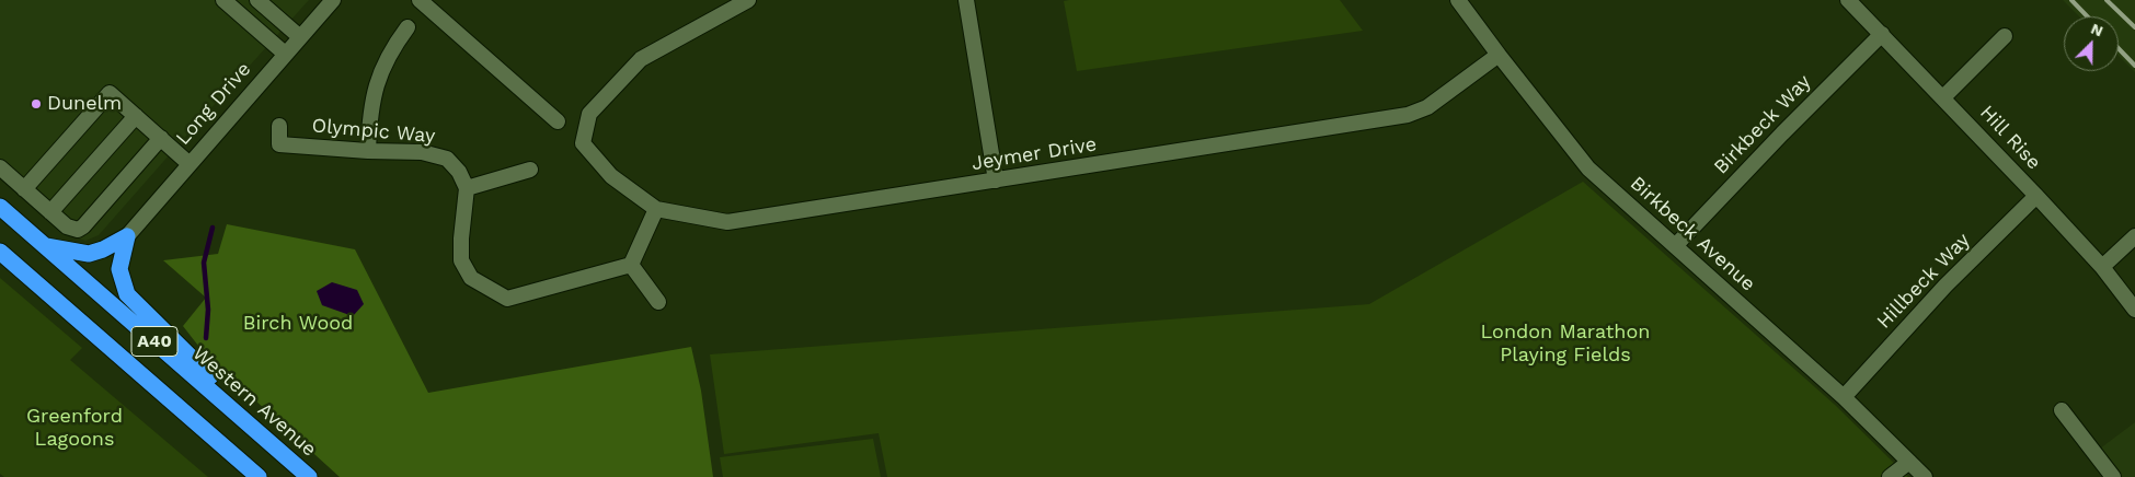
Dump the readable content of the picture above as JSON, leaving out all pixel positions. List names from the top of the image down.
{
  "streets": {
    "highway": ["A40", "Western Avenue"],
    "street": [
      "Long Drive",
      "Birkbeck Way",
      "Olympic Way",
      "Hill Rise",
      "Jeymer Drive",
      "Birkbeck Avenue",
      "Hillbeck Way"
    ]
  },
  "crossings": [
    ["Birkbeck Way", "Hill Rise"],
    ["Birkbeck Way", "Birkbeck Avenue"],
    ["Hill Rise", "Hillbeck Way"],
    ["Jeymer Drive", "Birkbeck Avenue"],
    ["Birkbeck Avenue", "Hillbeck Way"]
  ],
  "parks": ["Birch Wood", "London Marathon Playing Fields", "Greenford Lagoons"],
  "places": ["Dunelm"],
  "north": "top right"
}
